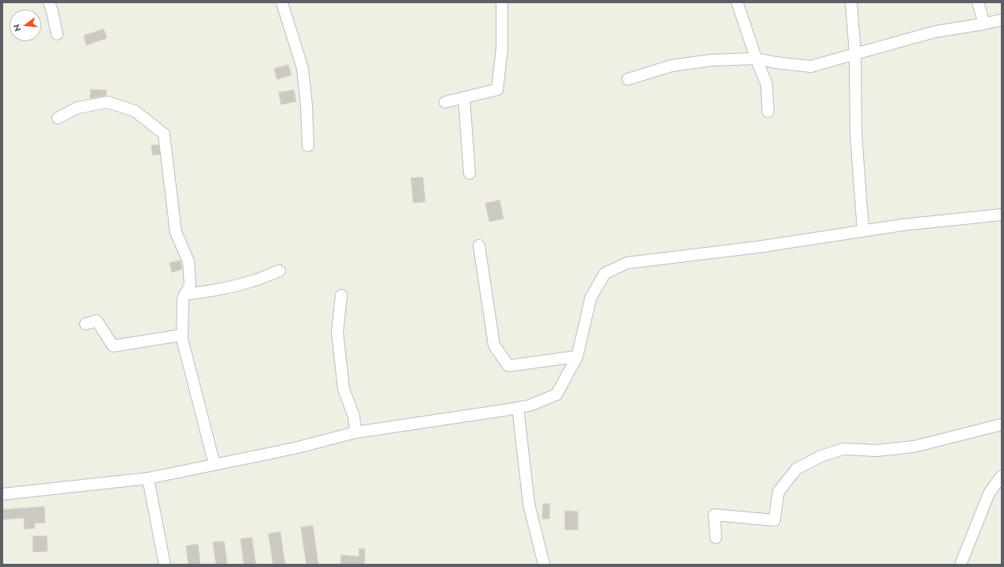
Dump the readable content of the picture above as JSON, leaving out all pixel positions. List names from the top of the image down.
{
  "north": "left"
}
